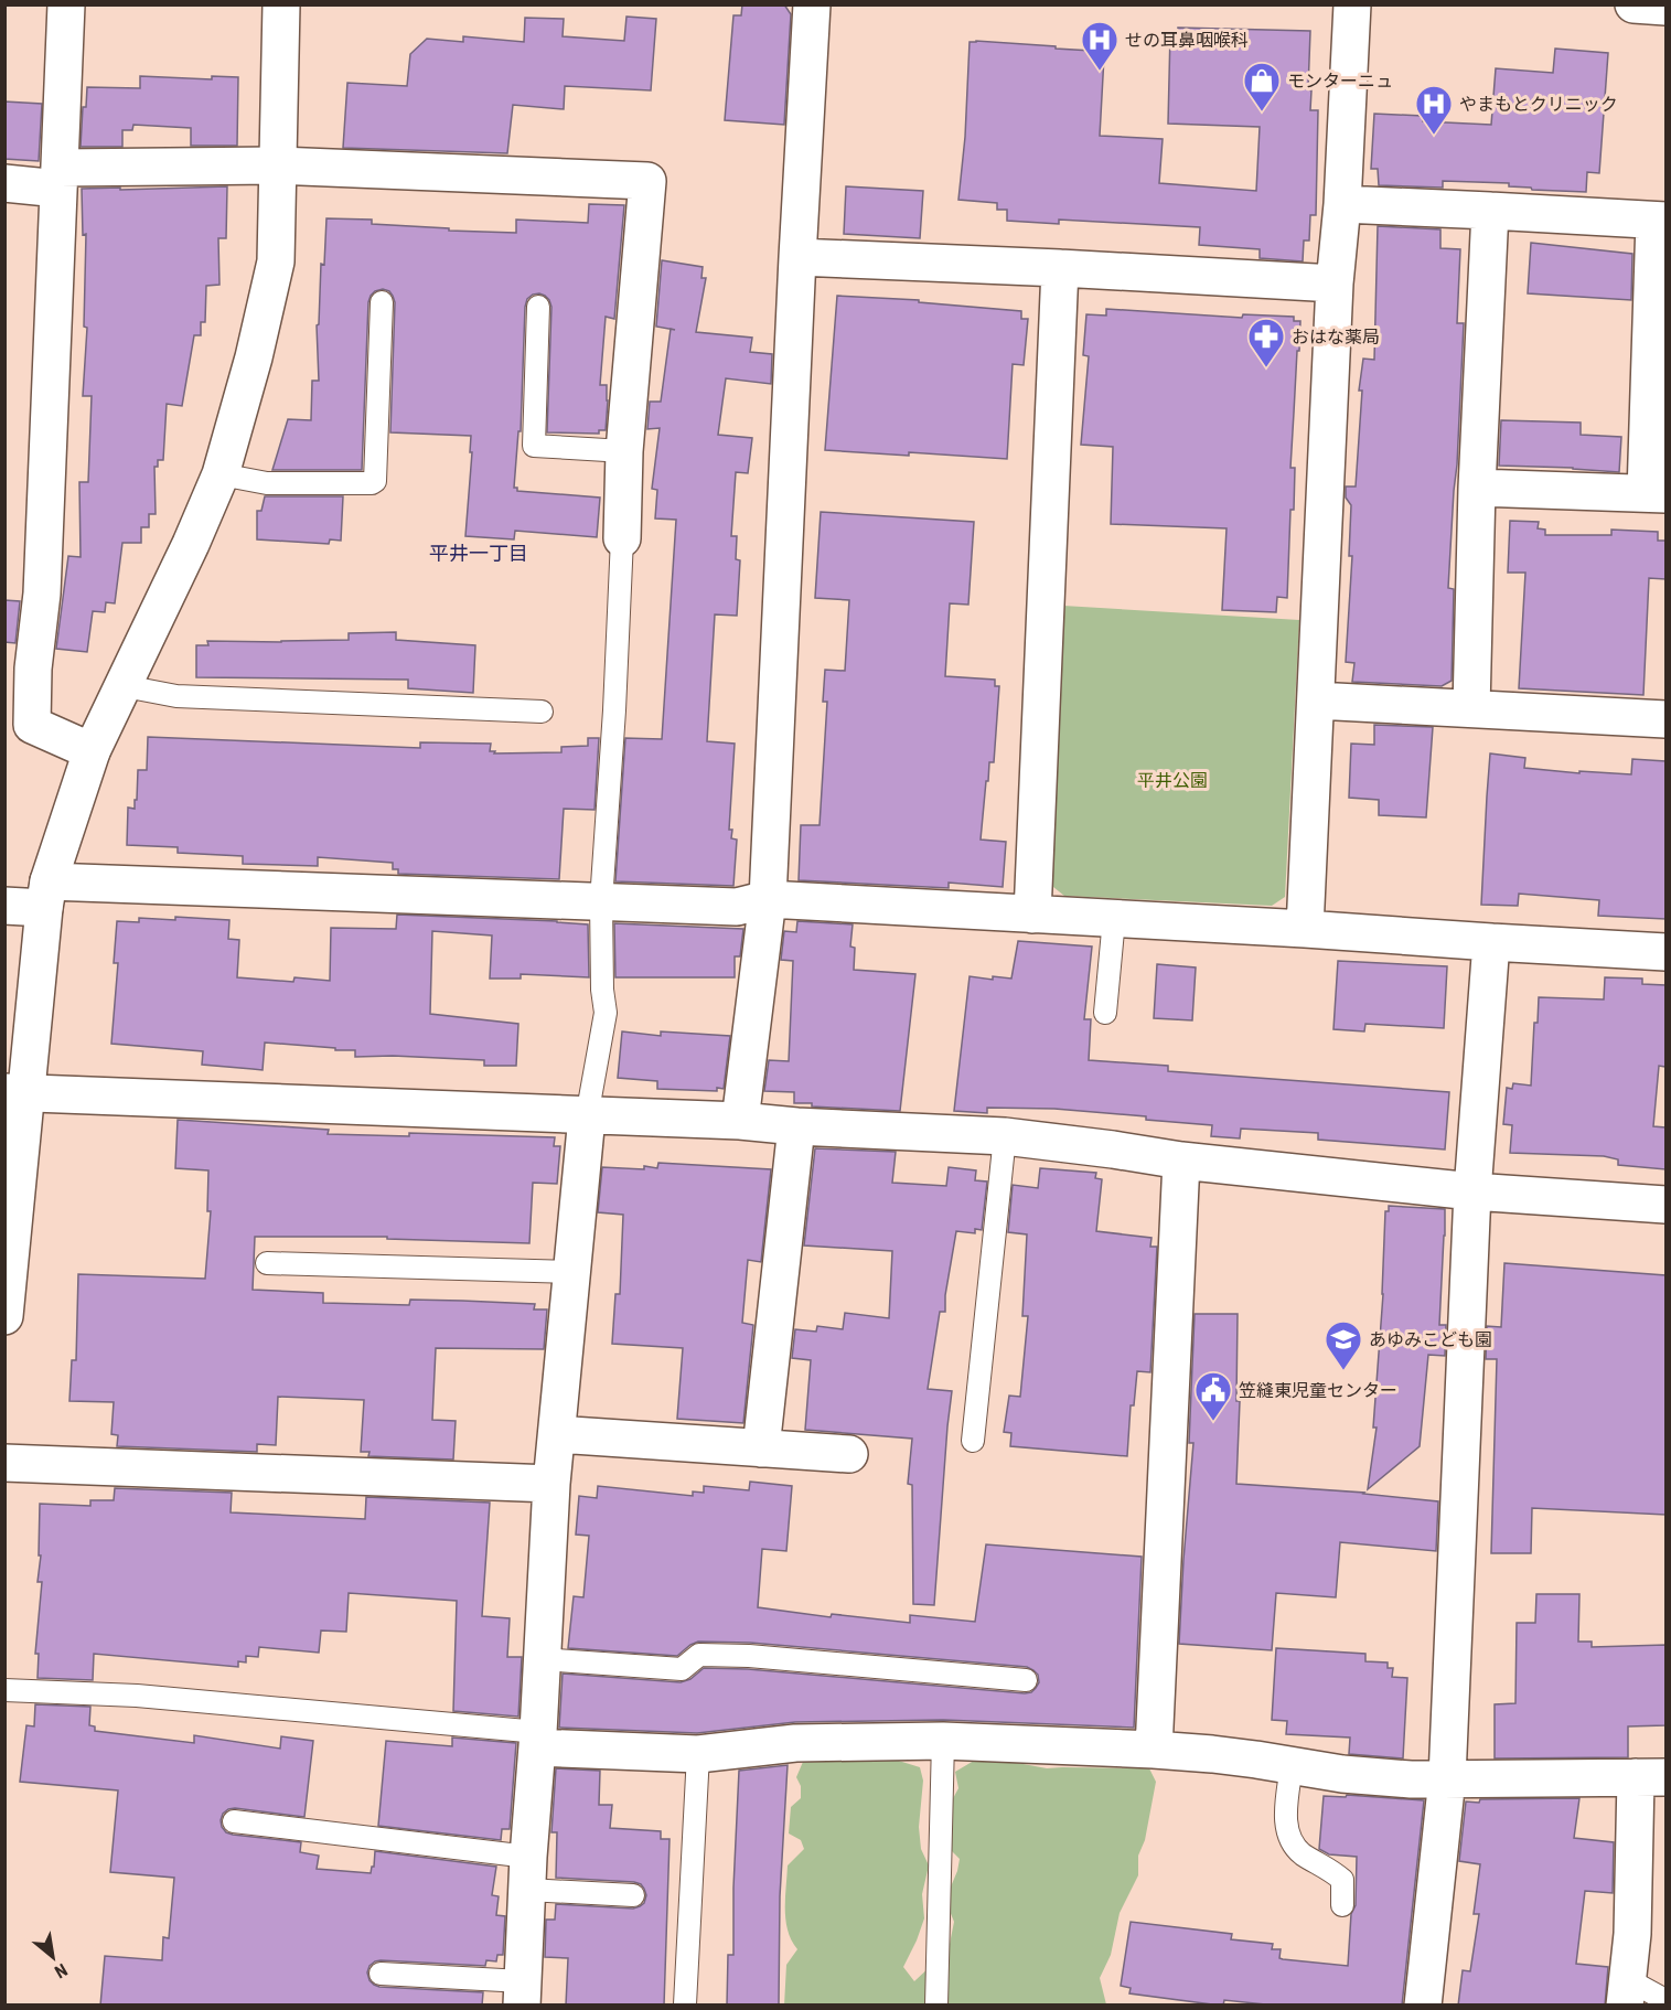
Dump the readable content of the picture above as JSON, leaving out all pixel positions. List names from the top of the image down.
{
  "districts": ["平井一丁目"],
  "parks": ["平井公園"],
  "places": {
    "hospital": ["せの耳鼻咽喉科", "やまもとクリニック"],
    "shop": ["モンターニュ"],
    "pharmacy": ["おはな薬局"],
    "school or university": ["あゆみこども園"],
    "public building": ["笠縫東児童センター"]
  },
  "north": "bottom right"
}
